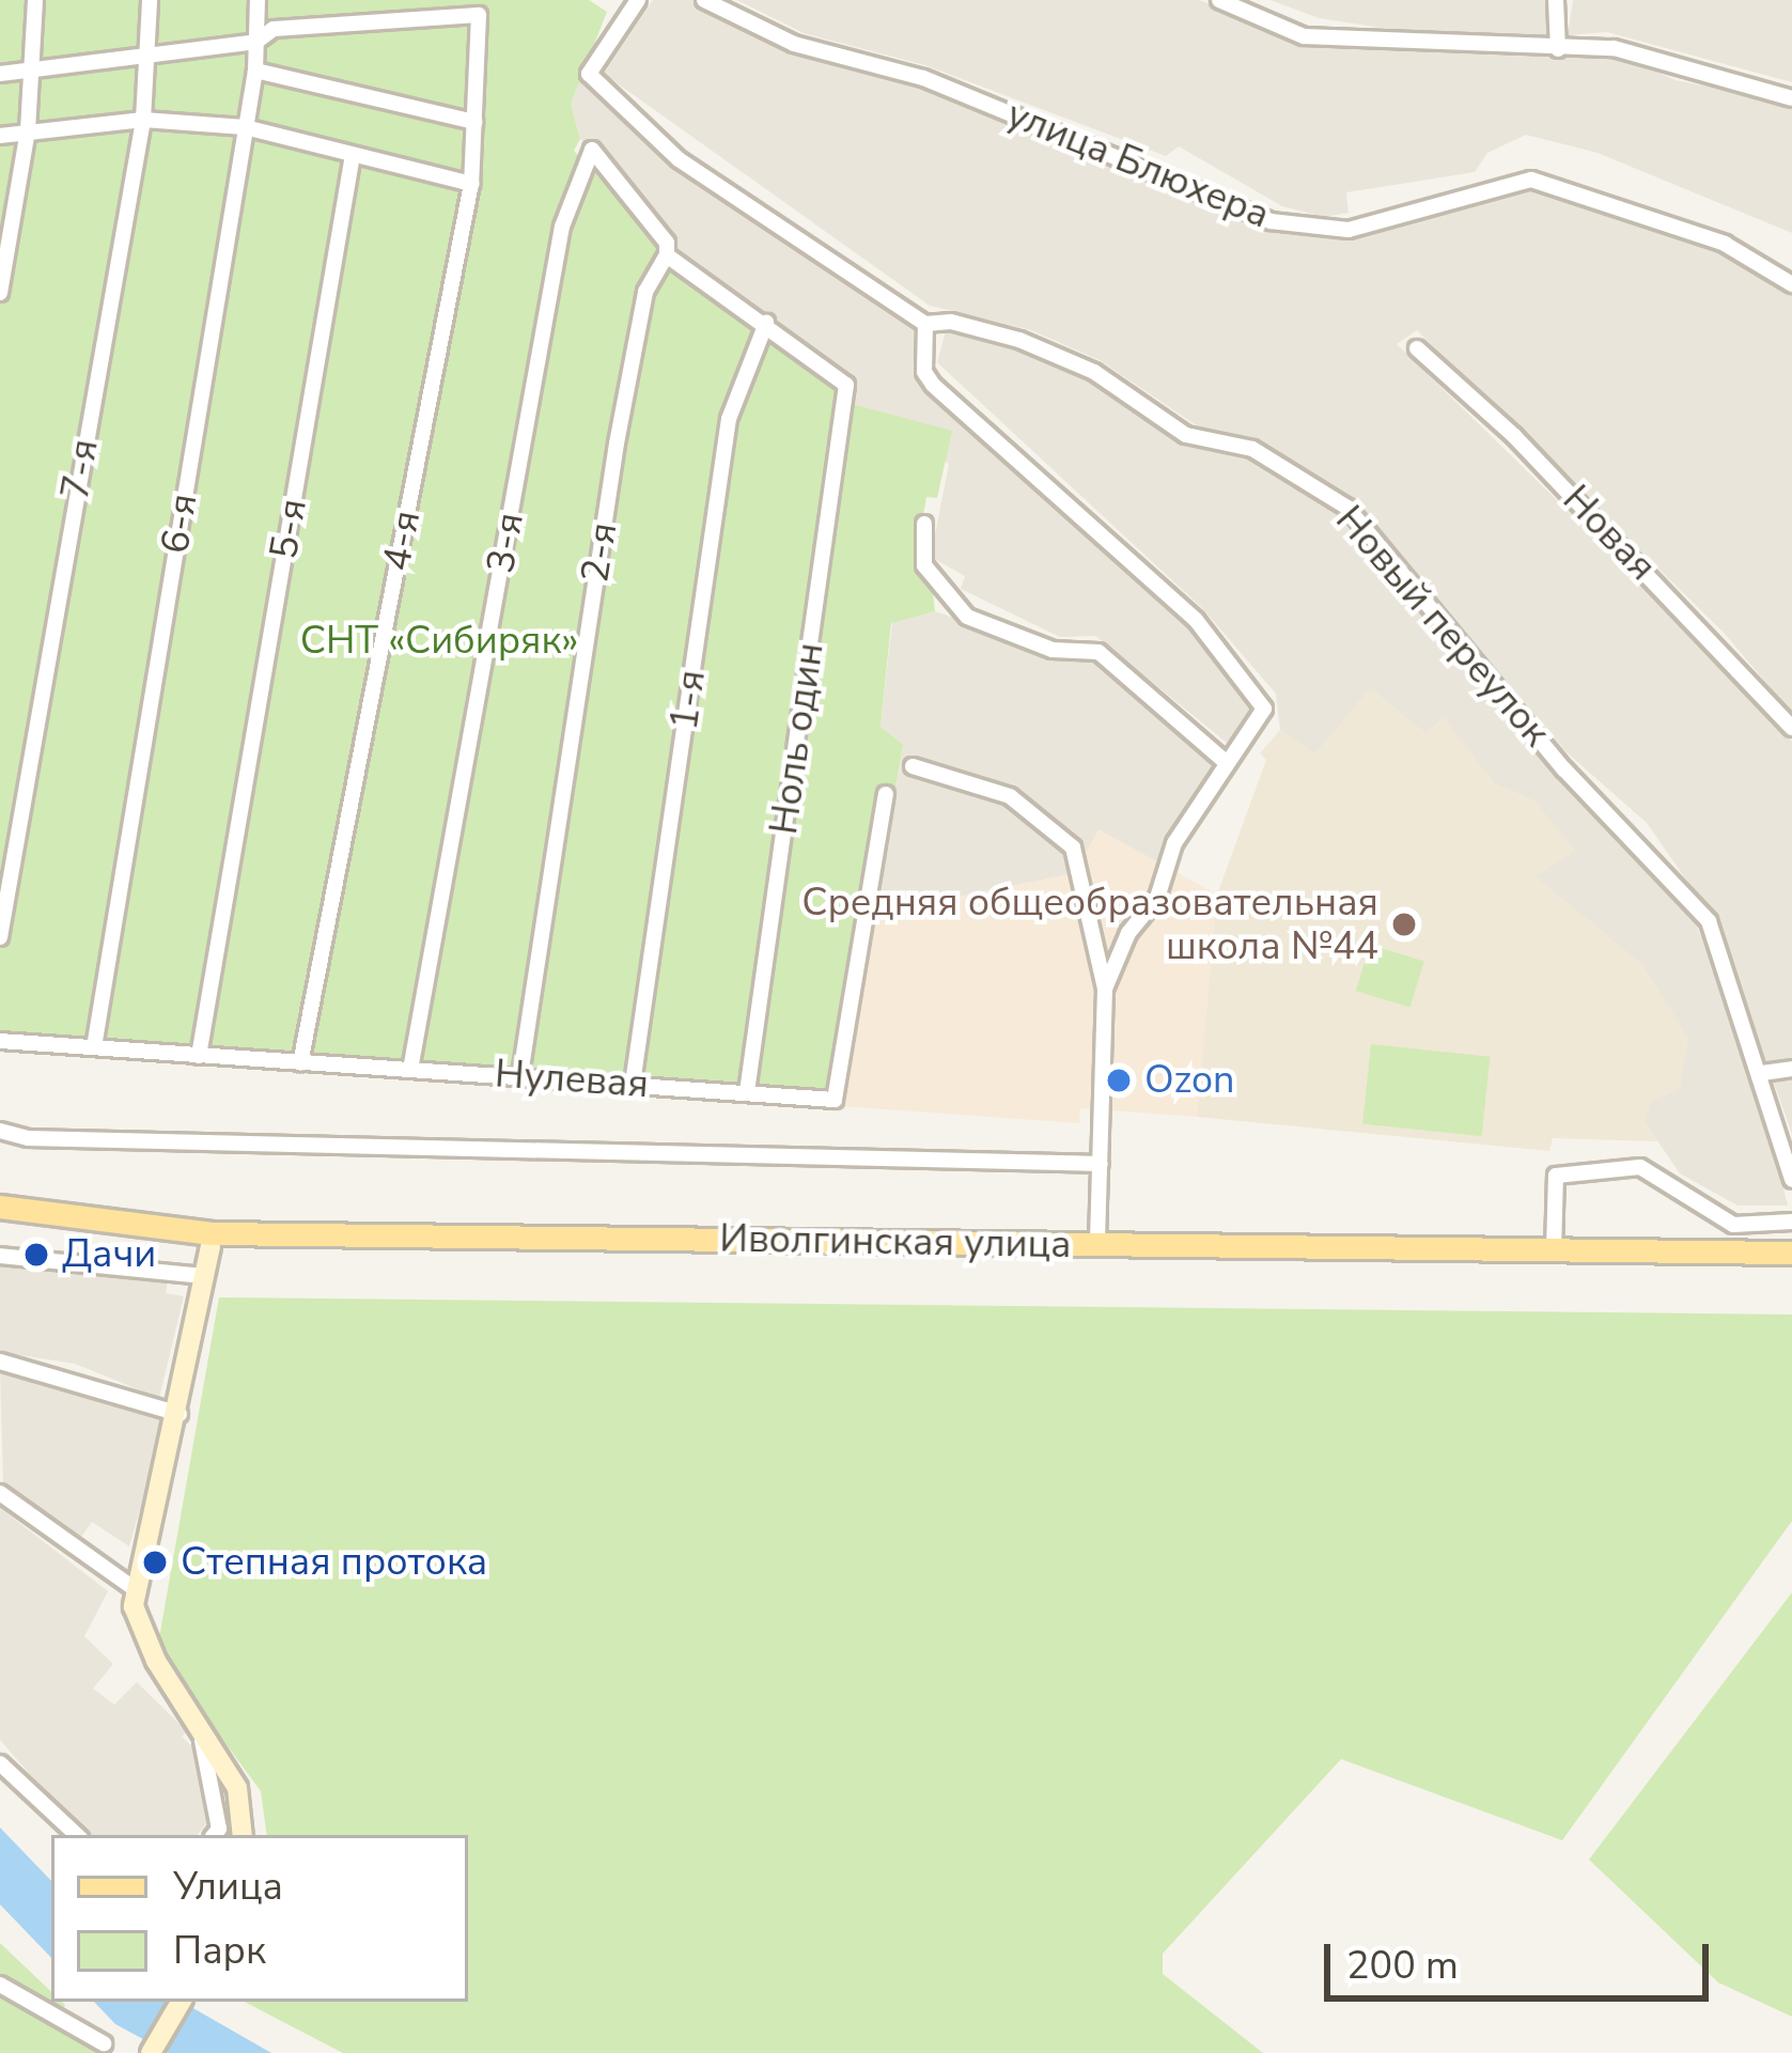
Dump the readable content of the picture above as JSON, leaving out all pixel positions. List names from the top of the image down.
{
  "streets": {
    "main road": ["Иволгинская улица"],
    "street": [
      "улица Блюхера",
      "7-я",
      "6-я",
      "5-я",
      "Новая",
      "4-я",
      "3-я",
      "2-я",
      "Новый переулок",
      "1-я",
      "Ноль один",
      "Нулевая"
    ]
  },
  "crossings": [
    ["6-я", "4-я"],
    ["6-я", "Нулевая"],
    ["5-я", "Нулевая"],
    ["4-я", "Нулевая"],
    ["3-я", "2-я"],
    ["3-я", "Нулевая"],
    ["2-я", "Нулевая"],
    ["1-я", "Ноль один"],
    ["1-я", "Нулевая"],
    ["Ноль один", "Нулевая"]
  ],
  "parks": ["СНТ «Сибиряк»"],
  "places": [
    "Средняя общеобразовательная школа №44",
    "Ozon",
    "Дачи",
    "Степная протока"
  ],
  "legend": ["Улица", "Парк"],
  "scale_bar": "200 m"
}
